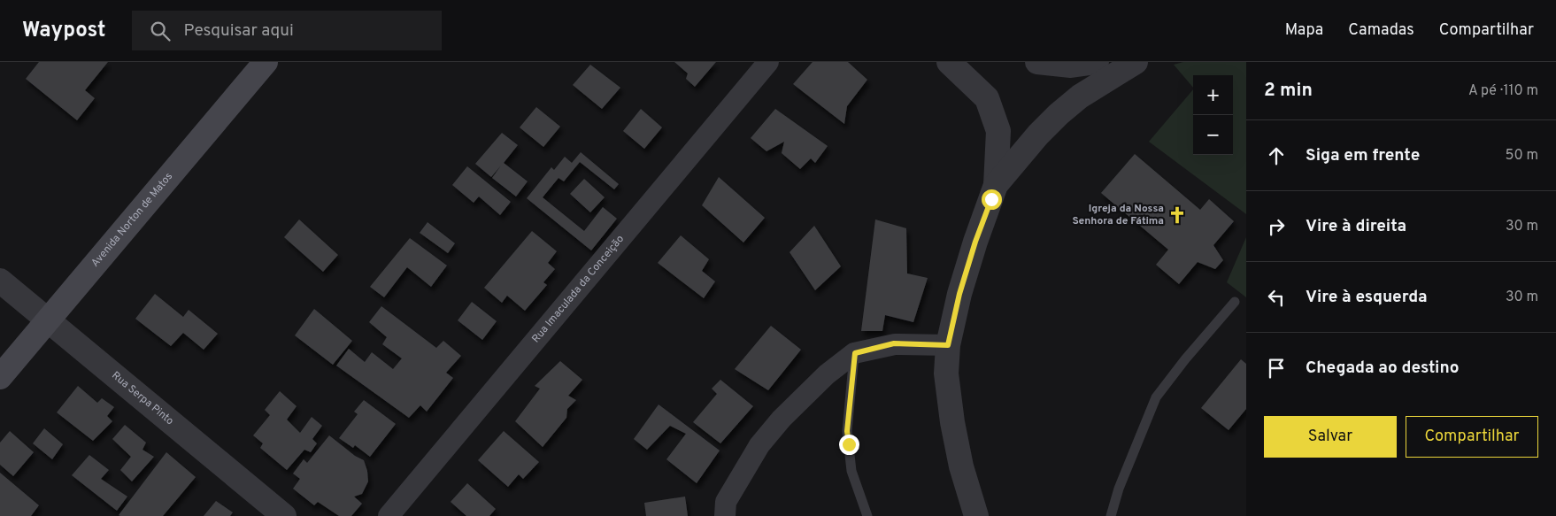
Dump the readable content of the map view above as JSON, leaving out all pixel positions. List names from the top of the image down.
{
  "streets": {
    "main road": ["Avenida Norton de Matos"],
    "street": ["Rua Imaculada da Conceição", "Rua Serpa Pinto"]
  },
  "crossings": [
    ["Avenida Norton de Matos", "Rua Serpa Pinto"]
  ],
  "places": {
    "church": ["Igreja da Nossa Senhora de Fátima"]
  },
  "page": {
    "header": "Waypost",
    "search": "Pesquisar aqui",
    "nav": ["Mapa", "Camadas", "Compartilhar"],
    "heading": ["2 min", "A pé · 110 m"],
    "map_buttons": ["+", "−"],
    "list": [
      ["Siga em frente", "50 m"],
      ["Vire à direita", "30 m"],
      ["Vire à esquerda", "30 m"],
      "Chegada ao destino"
    ],
    "buttons": ["Salvar", "Compartilhar"]
  }
}
